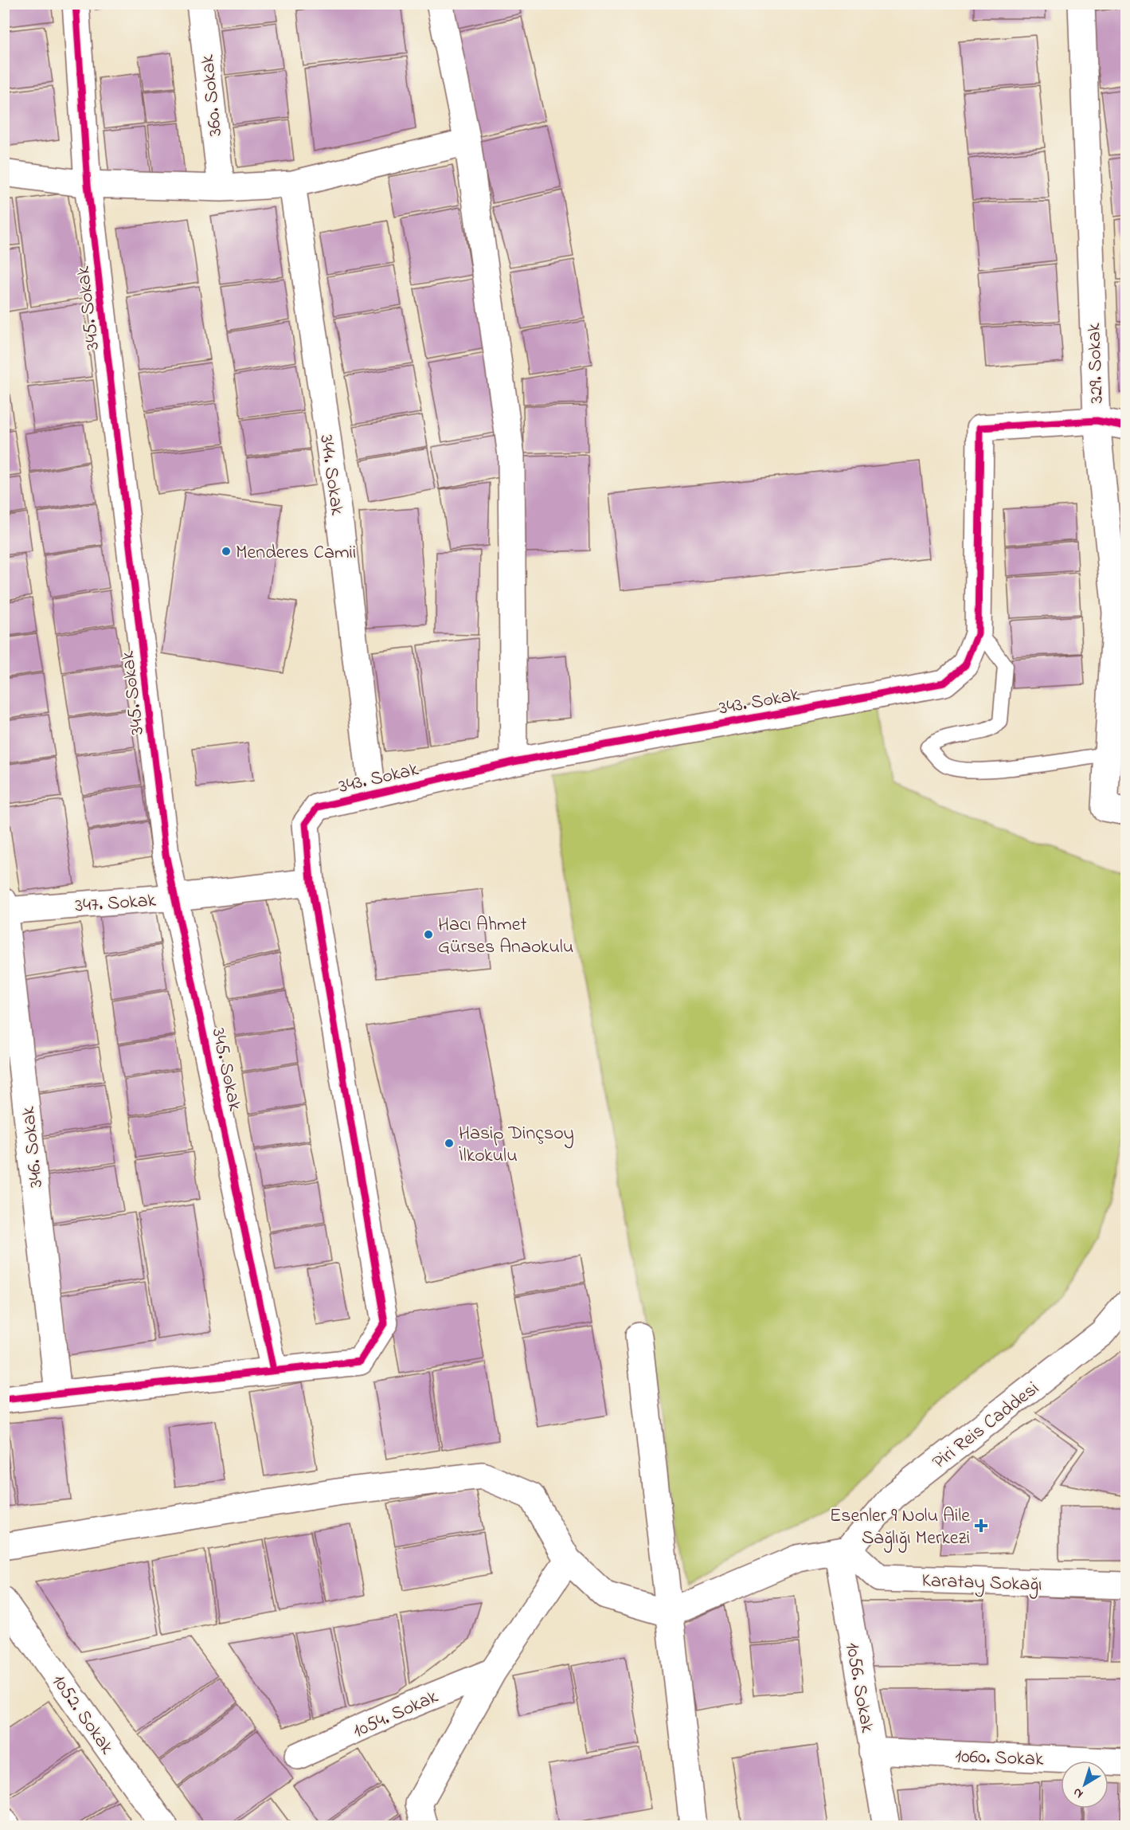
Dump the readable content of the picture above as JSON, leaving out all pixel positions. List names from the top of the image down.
{
  "streets": {
    "street": [
      "360. Sokak",
      "345. Sokak",
      "329. Sokak",
      "344. Sokak",
      "343. Sokak",
      "347. Sokak",
      "346. Sokak",
      "Piri Reis Caddesi",
      "Karatay Sokağı",
      "1056. Sokak",
      "1054. Sokak",
      "1052. Sokak",
      "1060. Sokak"
    ]
  },
  "crossings": [
    ["345. Sokak", "347. Sokak"],
    ["329. Sokak", "343. Sokak"],
    ["344. Sokak", "343. Sokak"],
    ["343. Sokak", "347. Sokak"],
    ["347. Sokak", "346. Sokak"],
    ["Piri Reis Caddesi", "Karatay Sokağı"],
    ["Piri Reis Caddesi", "1056. Sokak"],
    ["Karatay Sokağı", "1056. Sokak"],
    ["1056. Sokak", "1060. Sokak"]
  ],
  "places": {
    "other": ["Menderes Camii", "Hacı Ahmet Gürses Anaokulu", "Hasip Dinçsoy İlkokulu"],
    "health": ["Esenler 9 Nolu Aile Sağlığı Merkezi"]
  },
  "north": "bottom left"
}
